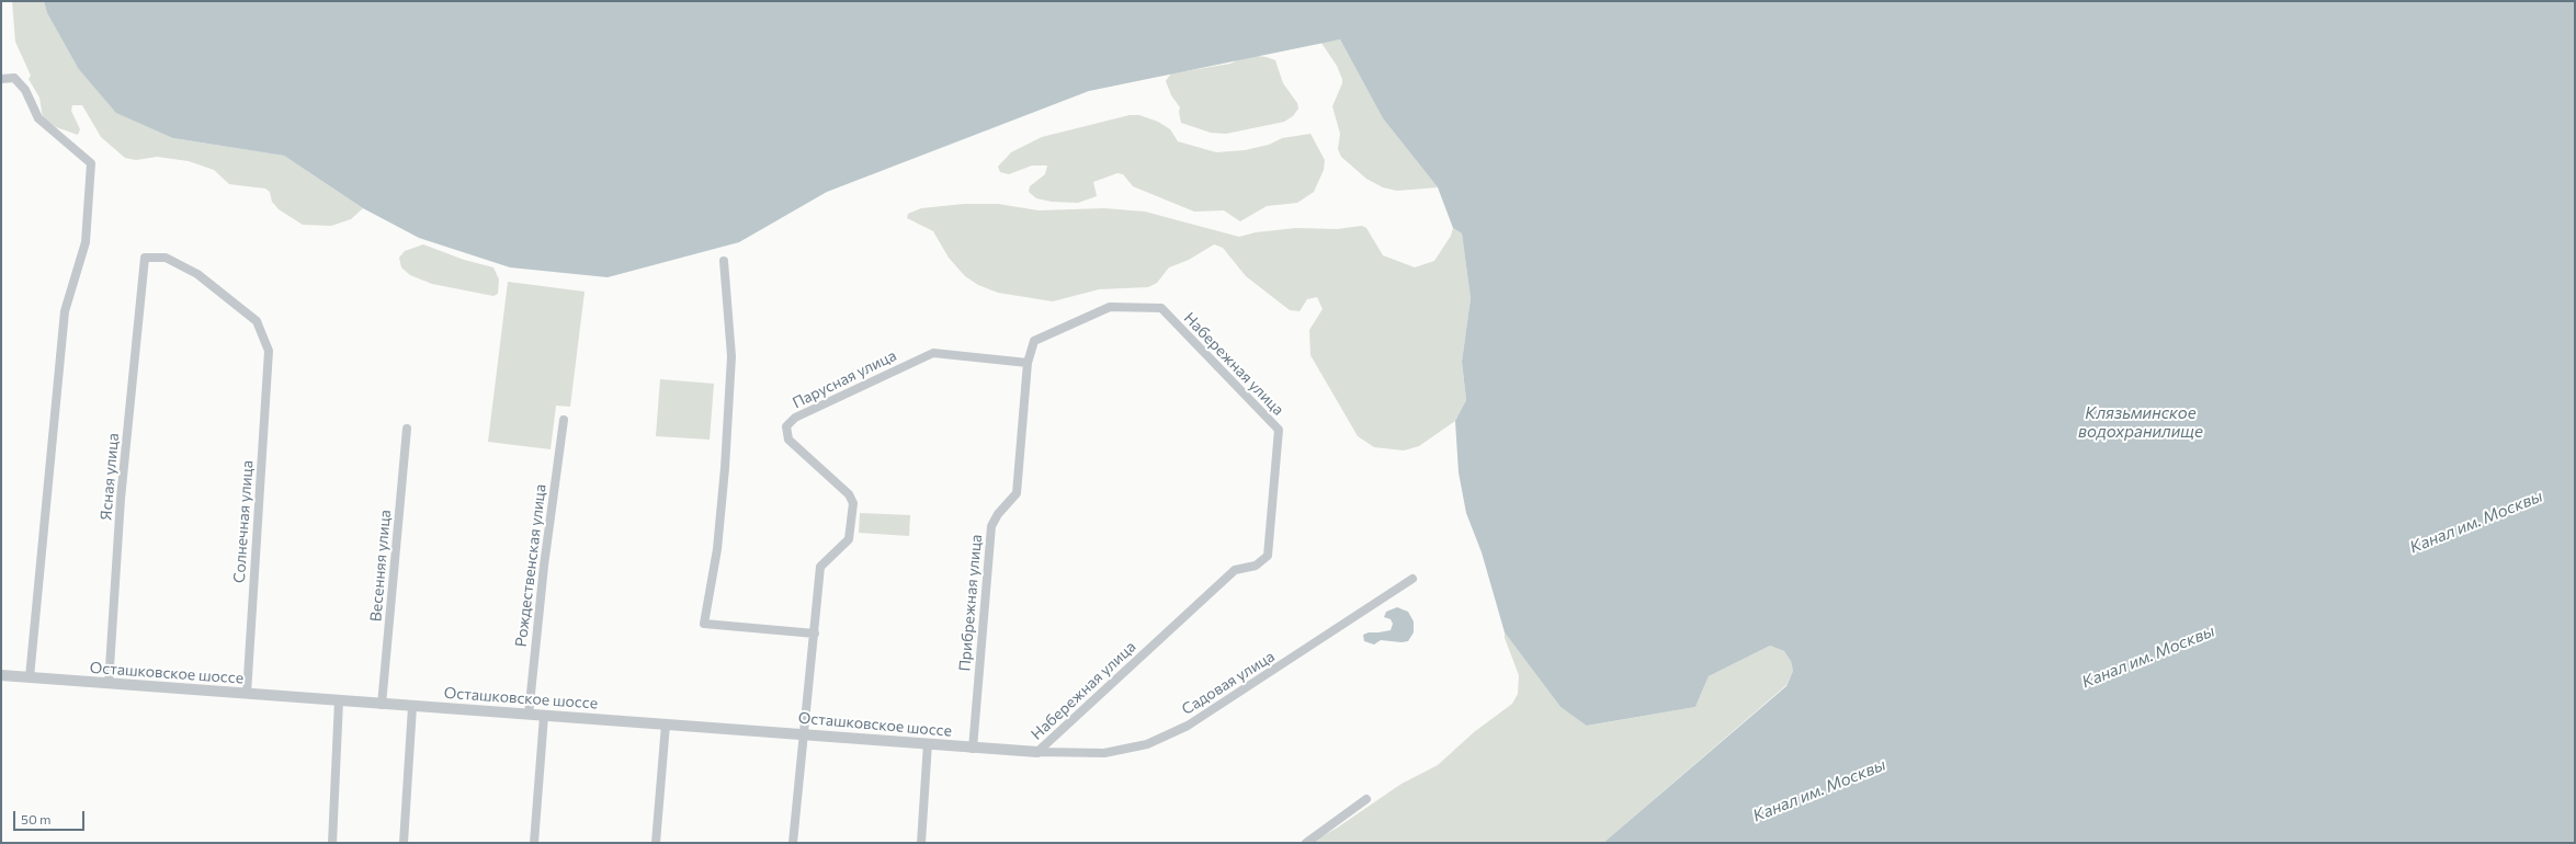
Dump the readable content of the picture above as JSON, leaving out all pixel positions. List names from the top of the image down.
{
  "streets": {
    "street": [
      "Набережная улица",
      "Парусная улица",
      "Ясная улица",
      "Солнечная улица",
      "Весенняя улица",
      "Рождественская улица",
      "Прибрежная улица",
      "Осташковское шоссе",
      "Садовая улица"
    ]
  },
  "crossings": [
    ["Набережная улица", "Парусная улица"],
    ["Набережная улица", "Прибрежная улица"],
    ["Набережная улица", "Осташковское шоссе"],
    ["Набережная улица", "Садовая улица"],
    ["Парусная улица", "Прибрежная улица"],
    ["Парусная улица", "Осташковское шоссе"],
    ["Ясная улица", "Солнечная улица"],
    ["Ясная улица", "Осташковское шоссе"],
    ["Солнечная улица", "Осташковское шоссе"],
    ["Весенняя улица", "Осташковское шоссе"],
    ["Рождественская улица", "Осташковское шоссе"],
    ["Прибрежная улица", "Осташковское шоссе"],
    ["Осташковское шоссе", "Садовая улица"]
  ],
  "water": ["Клязьминское водохранилище", "Канал им. Москвы"],
  "scale_bar": "50 m"
}
